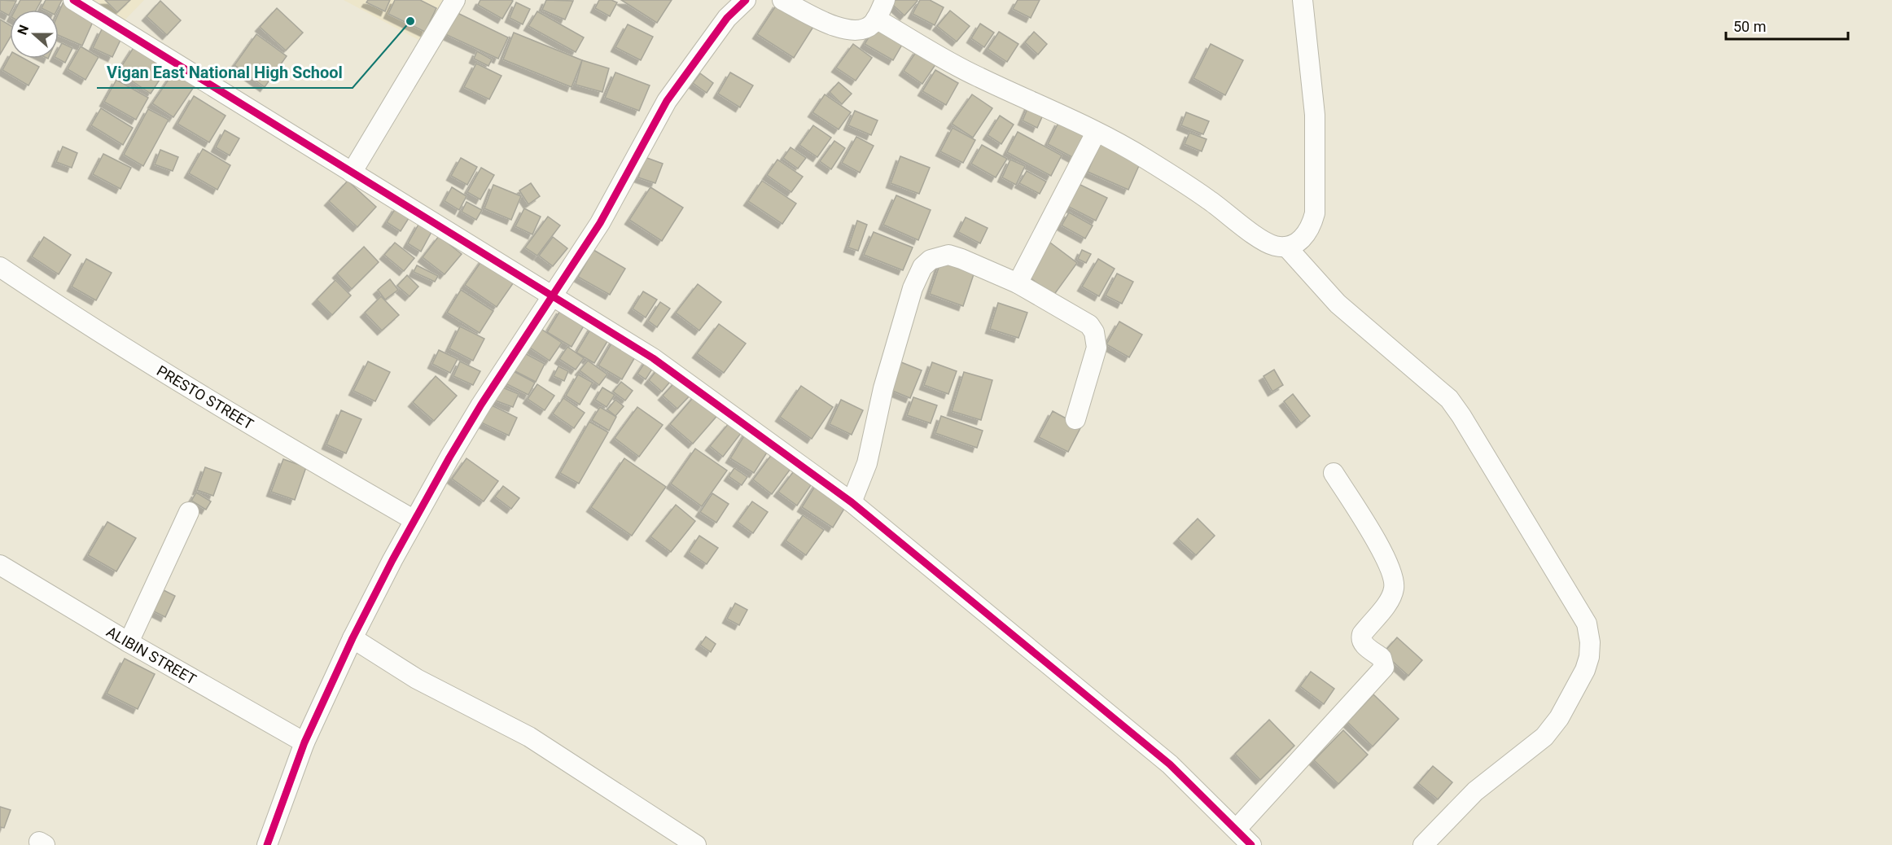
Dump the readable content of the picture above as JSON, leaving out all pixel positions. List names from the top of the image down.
{
  "streets": {
    "street": ["PRESTO STREET", "ALIBIN STREET"]
  },
  "places": ["Vigan East National High School"],
  "scale_bar": "50 m",
  "north": "left"
}
